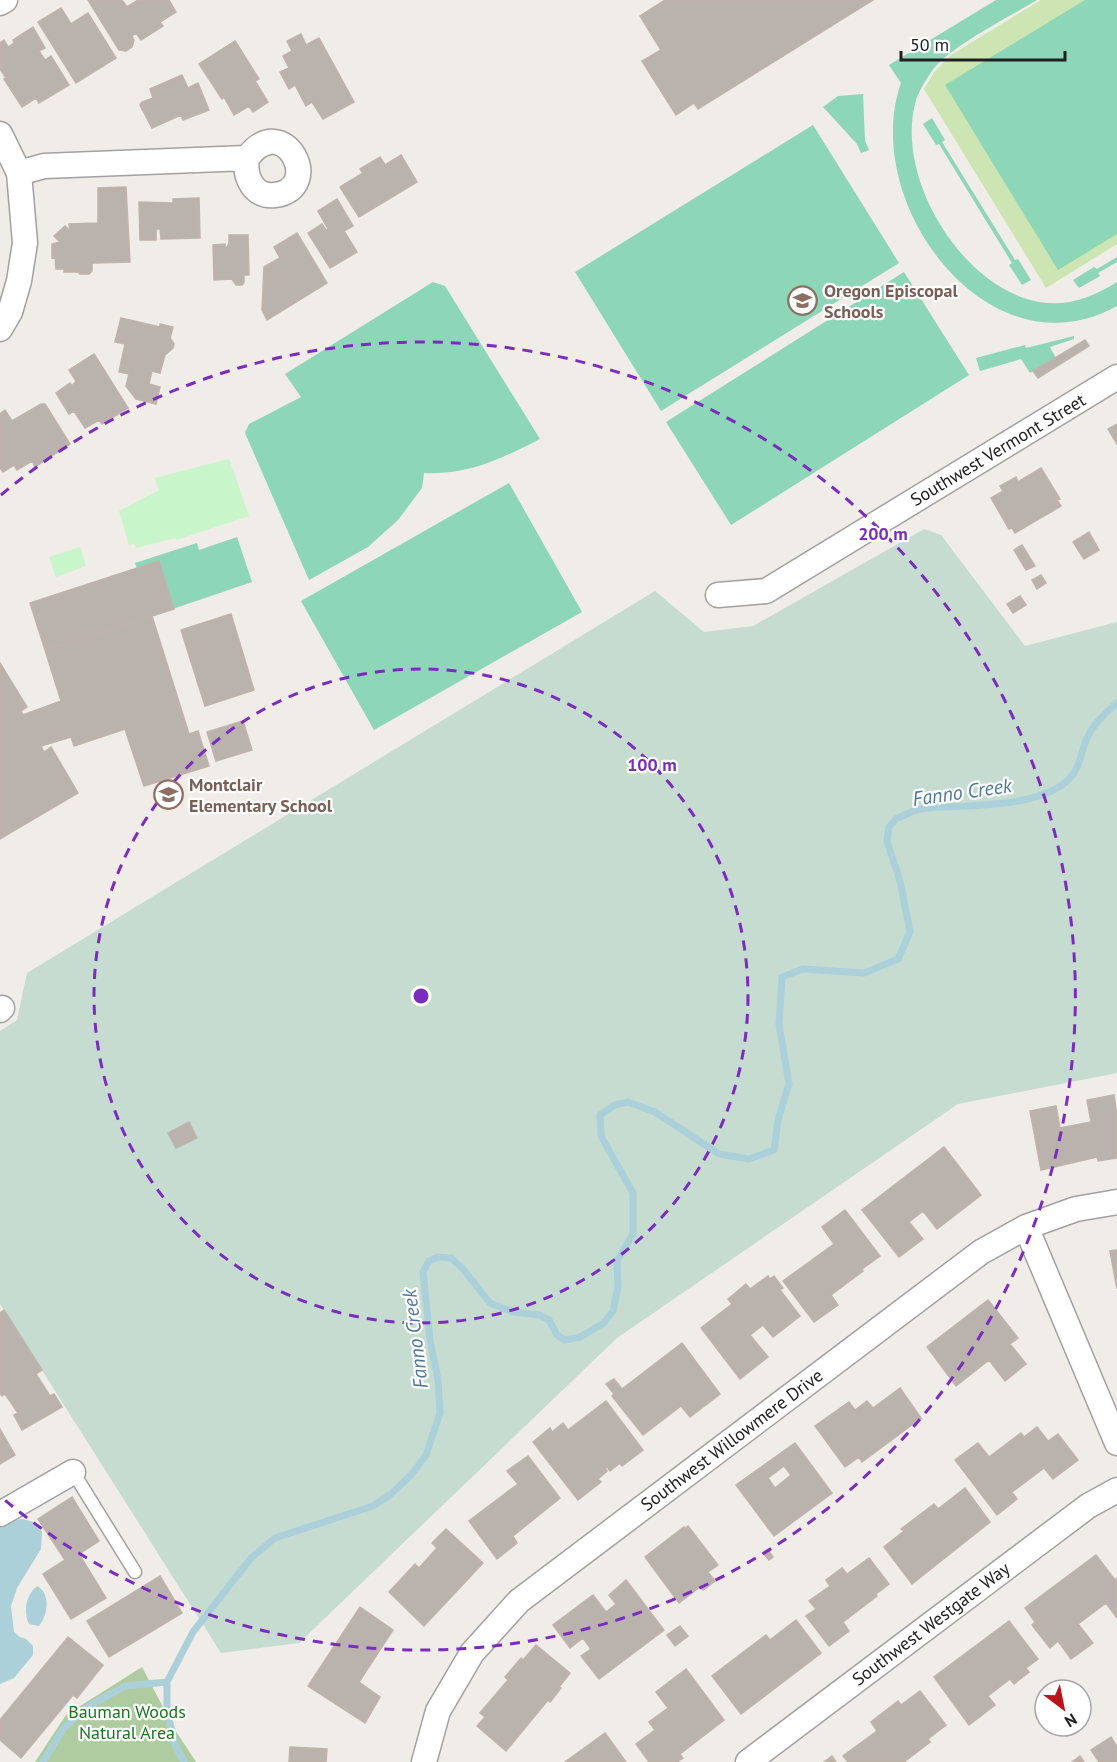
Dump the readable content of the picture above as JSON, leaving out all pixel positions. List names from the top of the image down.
{
  "streets": {
    "street": ["Southwest Vermont Street", "Southwest Willowmere Drive", "Southwest Westgate Way"]
  },
  "water": ["Fanno Creek"],
  "parks": ["Bauman Woods Natural Area"],
  "places": {
    "school or university": ["Oregon Episcopal Schools", "Montclair Elementary School"]
  },
  "scale_bar": "50 m",
  "north": "bottom right",
  "rings": ["200 m", "100 m"]
}
